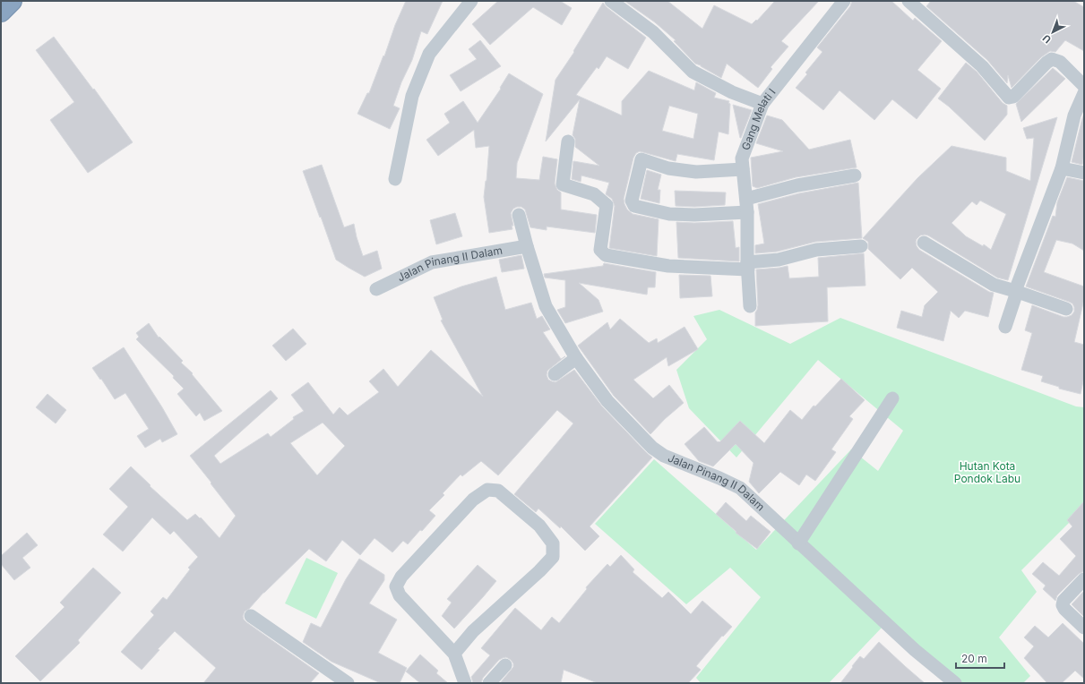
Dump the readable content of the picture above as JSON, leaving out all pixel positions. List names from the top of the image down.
{
  "streets": {
    "street": ["Gang Melati I", "Jalan Pinang II Dalam"]
  },
  "parks": ["Hutan Kota Pondok Labu"],
  "scale_bar": "20 m",
  "north": "bottom left"
}
